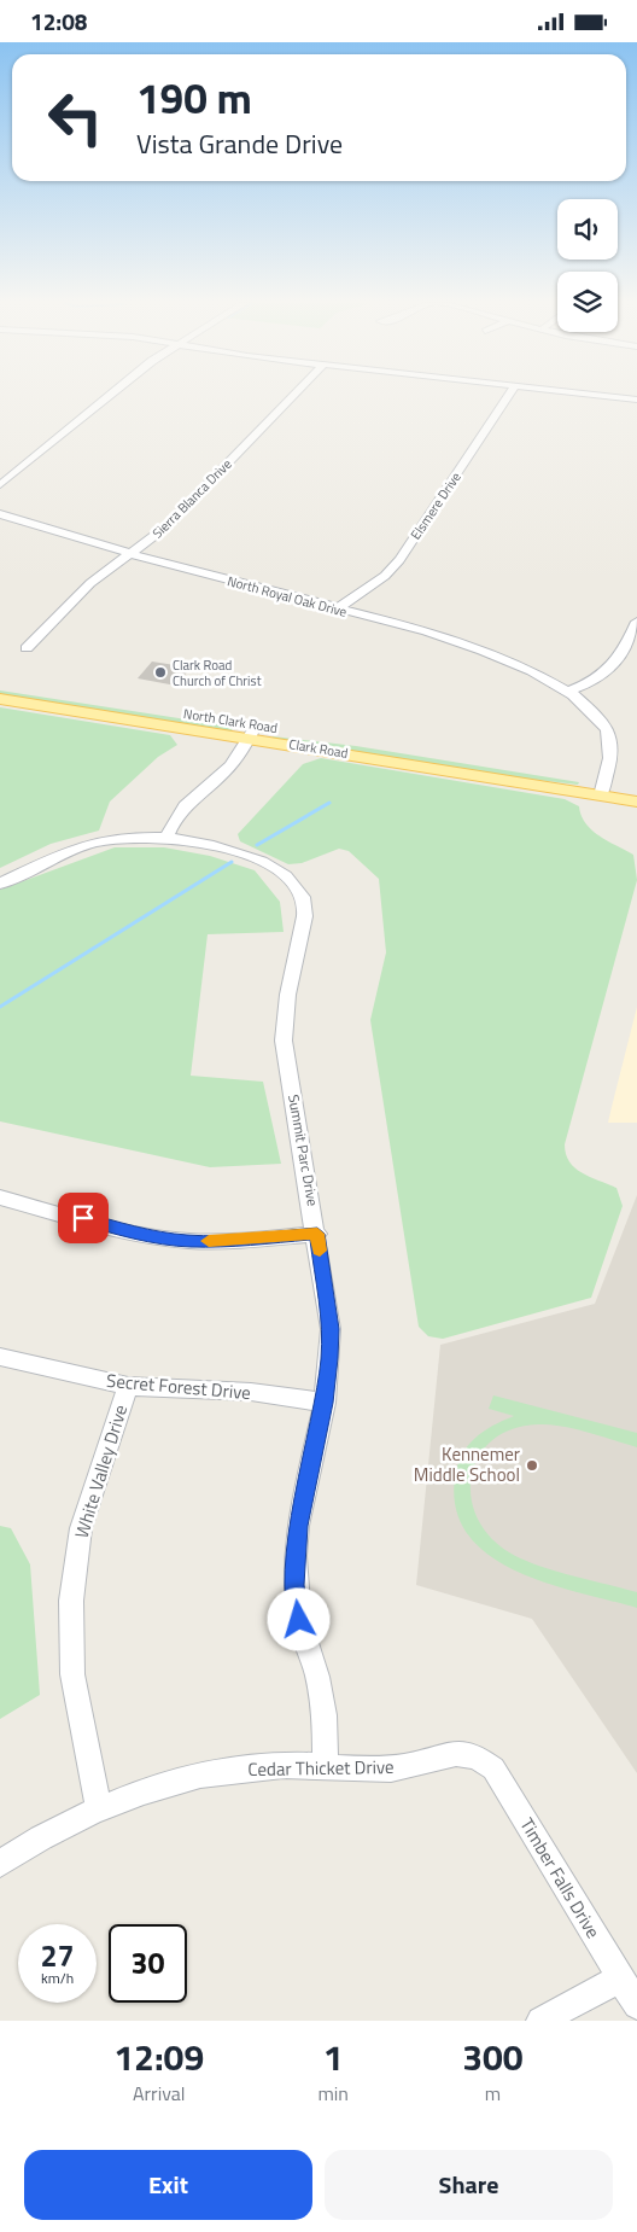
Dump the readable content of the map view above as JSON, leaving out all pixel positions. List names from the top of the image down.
{
  "streets": {
    "main road": ["North Clark Road", "Clark Road"],
    "street": [
      "Sierra Blanca Drive",
      "Elsmere Drive",
      "North Royal Oak Drive",
      "Summit Parc Drive",
      "Secret Forest Drive",
      "White Valley Drive",
      "Cedar Thicket Drive",
      "Timber Falls Drive"
    ]
  },
  "crossings": [
    ["Sierra Blanca Drive", "North Royal Oak Drive"],
    ["Elsmere Drive", "North Royal Oak Drive"],
    ["North Royal Oak Drive", "Clark Road"],
    ["North Clark Road", "Clark Road"],
    ["Summit Parc Drive", "Secret Forest Drive"],
    ["Summit Parc Drive", "Cedar Thicket Drive"],
    ["Secret Forest Drive", "White Valley Drive"],
    ["White Valley Drive", "Cedar Thicket Drive"],
    ["Cedar Thicket Drive", "Timber Falls Drive"]
  ],
  "places": ["Clark Road Church of Christ", "Kennemer Middle School"],
  "page": {
    "status": "12:08",
    "turn": ["190 m", "Vista Grande Drive"],
    "speed": "27 km/h",
    "limit": "30",
    "eta": [
      "12:09",
      "Arrival",
      "1",
      "min",
      "300",
      "m"
    ],
    "buttons": ["Exit", "Share"]
  }
}
